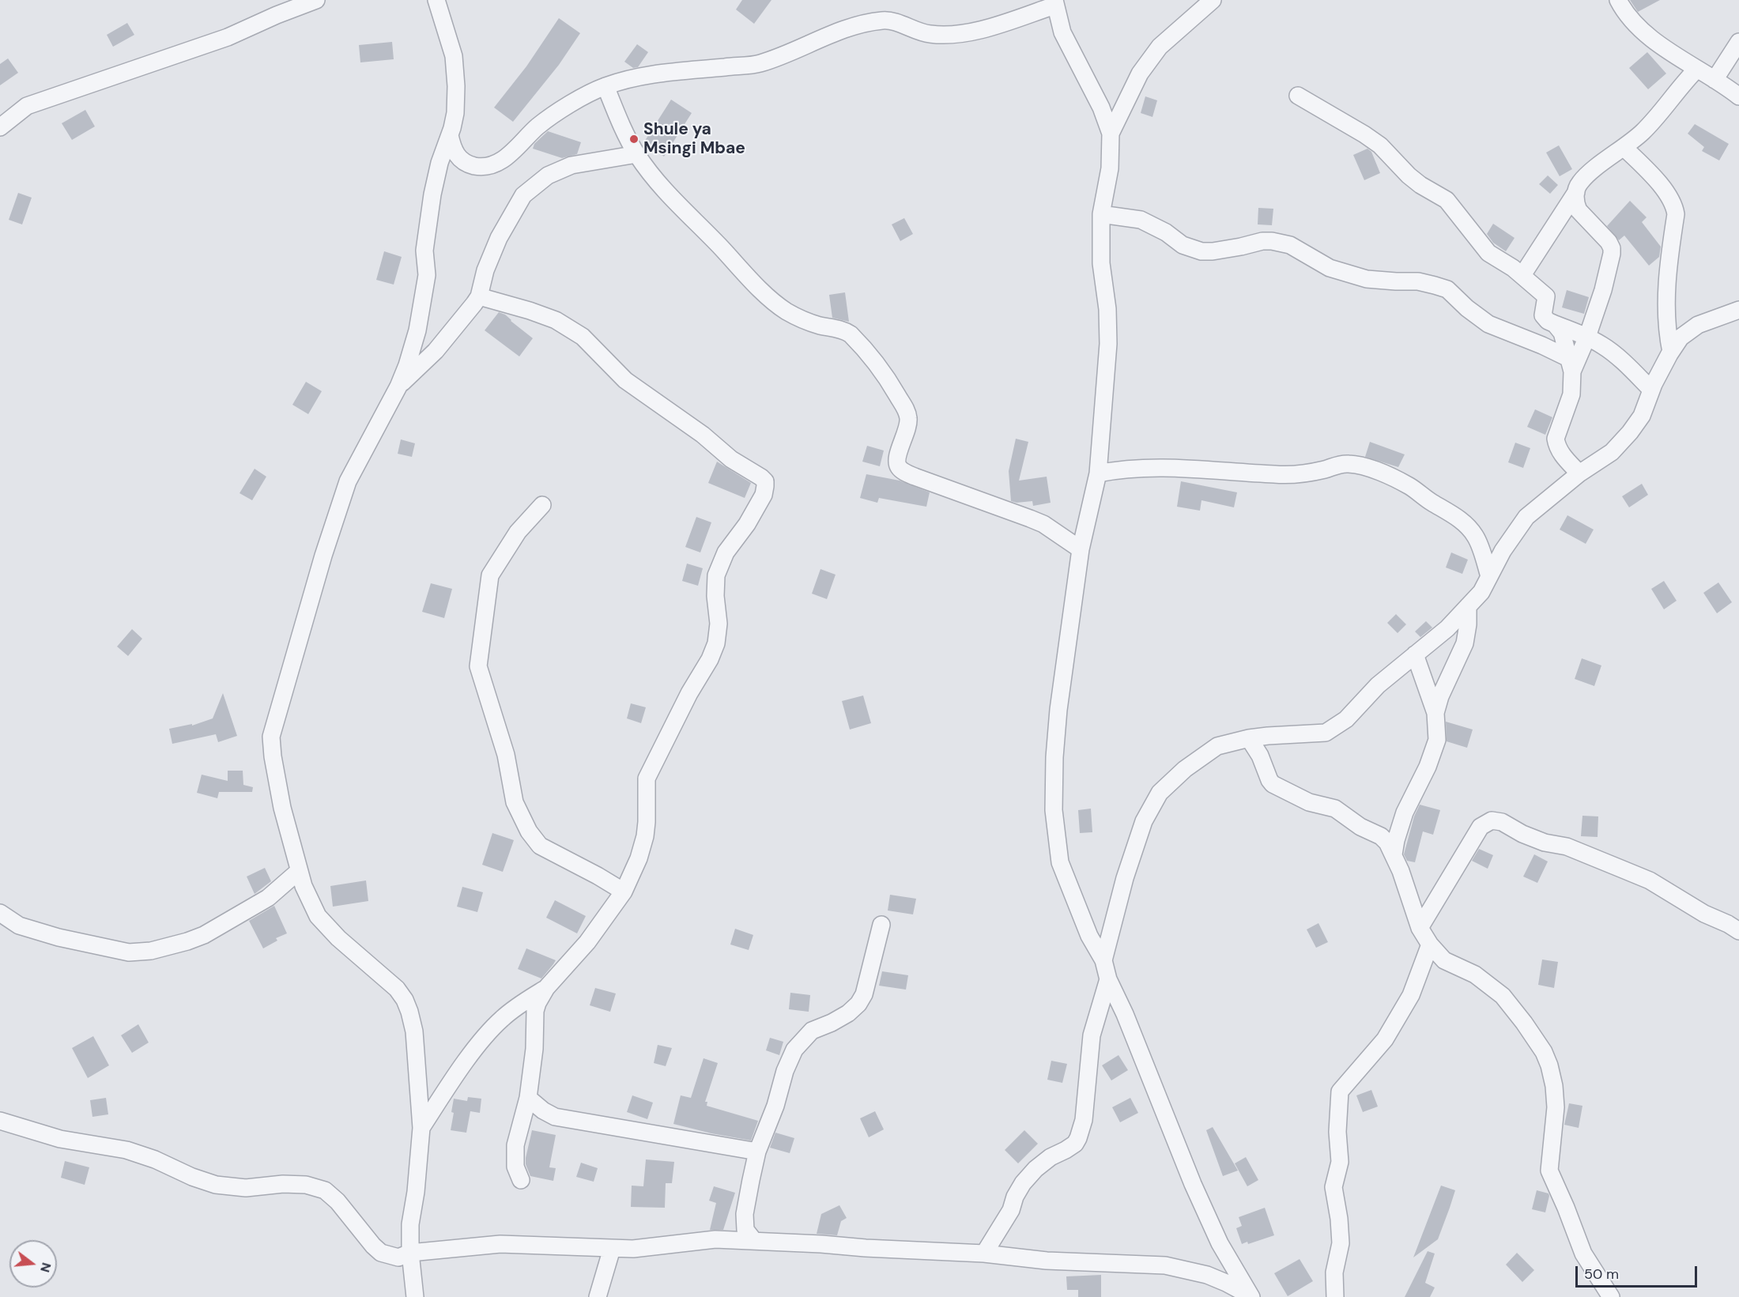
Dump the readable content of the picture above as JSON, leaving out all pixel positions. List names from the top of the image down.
{
  "places": ["Shule ya Msingi Mbae"],
  "scale_bar": "50 m",
  "north": "right"
}
